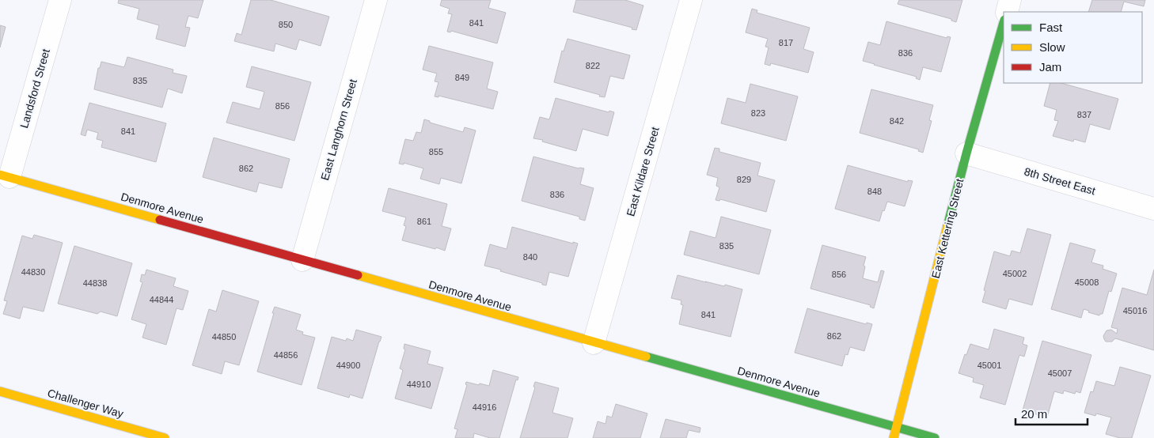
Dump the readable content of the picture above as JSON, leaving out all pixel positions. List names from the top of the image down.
{
  "streets": {
    "street": [
      "Landsford Street",
      "East Langhorn Street",
      "East Kildare Street",
      "8th Street East",
      "Denmore Avenue",
      "East Kettering Street",
      "Challenger Way"
    ]
  },
  "crossings": [
    ["Landsford Street", "Denmore Avenue"],
    ["East Langhorn Street", "Denmore Avenue"],
    ["East Kildare Street", "Denmore Avenue"],
    ["8th Street East", "East Kettering Street"],
    ["Denmore Avenue", "East Kettering Street"]
  ],
  "house_numbers": [
    "841",
    "850",
    "817",
    "836",
    "822",
    "849",
    "835",
    "856",
    "823",
    "837",
    "842",
    "841",
    "855",
    "862",
    "829",
    "848",
    "836",
    "861",
    "835",
    "840",
    "44830",
    "45002",
    "856",
    "45008",
    "44838",
    "44844",
    "45016",
    "841",
    "862",
    "44850",
    "44856",
    "44900",
    "45001",
    "45007",
    "44910",
    "44916"
  ],
  "legend": ["Fast", "Slow", "Jam"],
  "scale_bar": "20 m"
}
